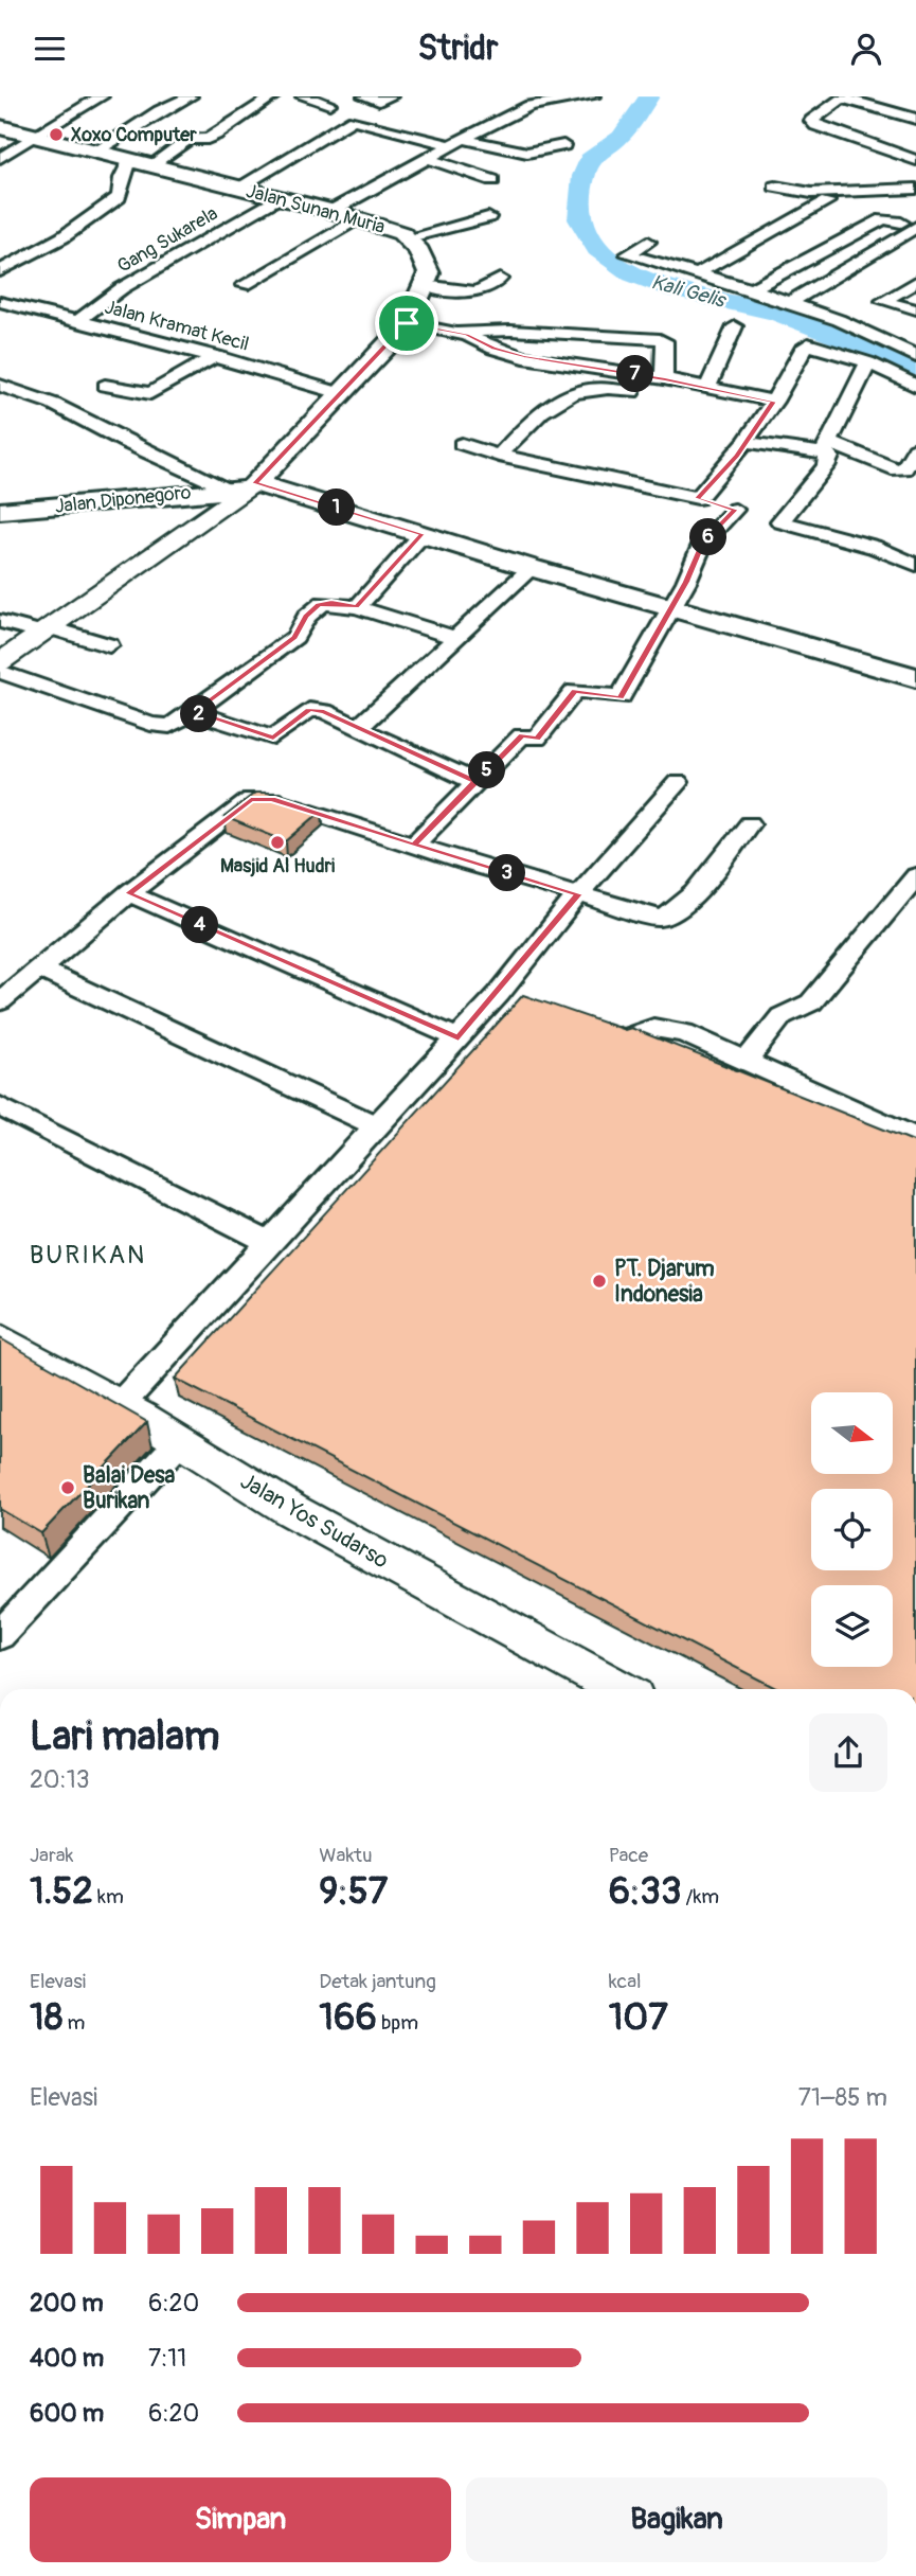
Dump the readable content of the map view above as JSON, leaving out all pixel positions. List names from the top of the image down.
{
  "streets": {
    "main road": ["Jalan Sunan Muria", "Jalan Diponegoro"],
    "street": ["Gang Sukarela", "Jalan Kramat Kecil", "Jalan Yos Sudarso"]
  },
  "crossings": [
    ["Jalan Sunan Muria", "Gang Sukarela"],
    ["Gang Sukarela", "Jalan Kramat Kecil"]
  ],
  "districts": ["BURIKAN"],
  "water": ["Kali Gelis"],
  "places": [
    "Xoxo Computer",
    "Masjid Al Hudri",
    "PT. Djarum Indonesia",
    "Balai Desa Burikan"
  ],
  "north": "right",
  "page": {
    "header": "Stridr",
    "pins": [
      "7",
      "1",
      "6",
      "2",
      "5",
      "3",
      "4"
    ],
    "heading": ["Lari malam", "20:13"],
    "stats": [
      ["Jarak", "1.52 km"],
      ["Waktu", "9:57"],
      ["Pace", "6:33 /km"],
      ["Elevasi", "18 m"],
      ["Detak jantung", "166 bpm"],
      ["kcal", "107"]
    ],
    "chart": ["Elevasi", "71–85 m"],
    "list": [
      {
        "name": "200 m",
        "note": "6:20"
      },
      {
        "name": "400 m",
        "note": "7:11"
      },
      {
        "name": "600 m",
        "note": "6:20"
      }
    ],
    "buttons": ["Simpan", "Bagikan"]
  }
}
